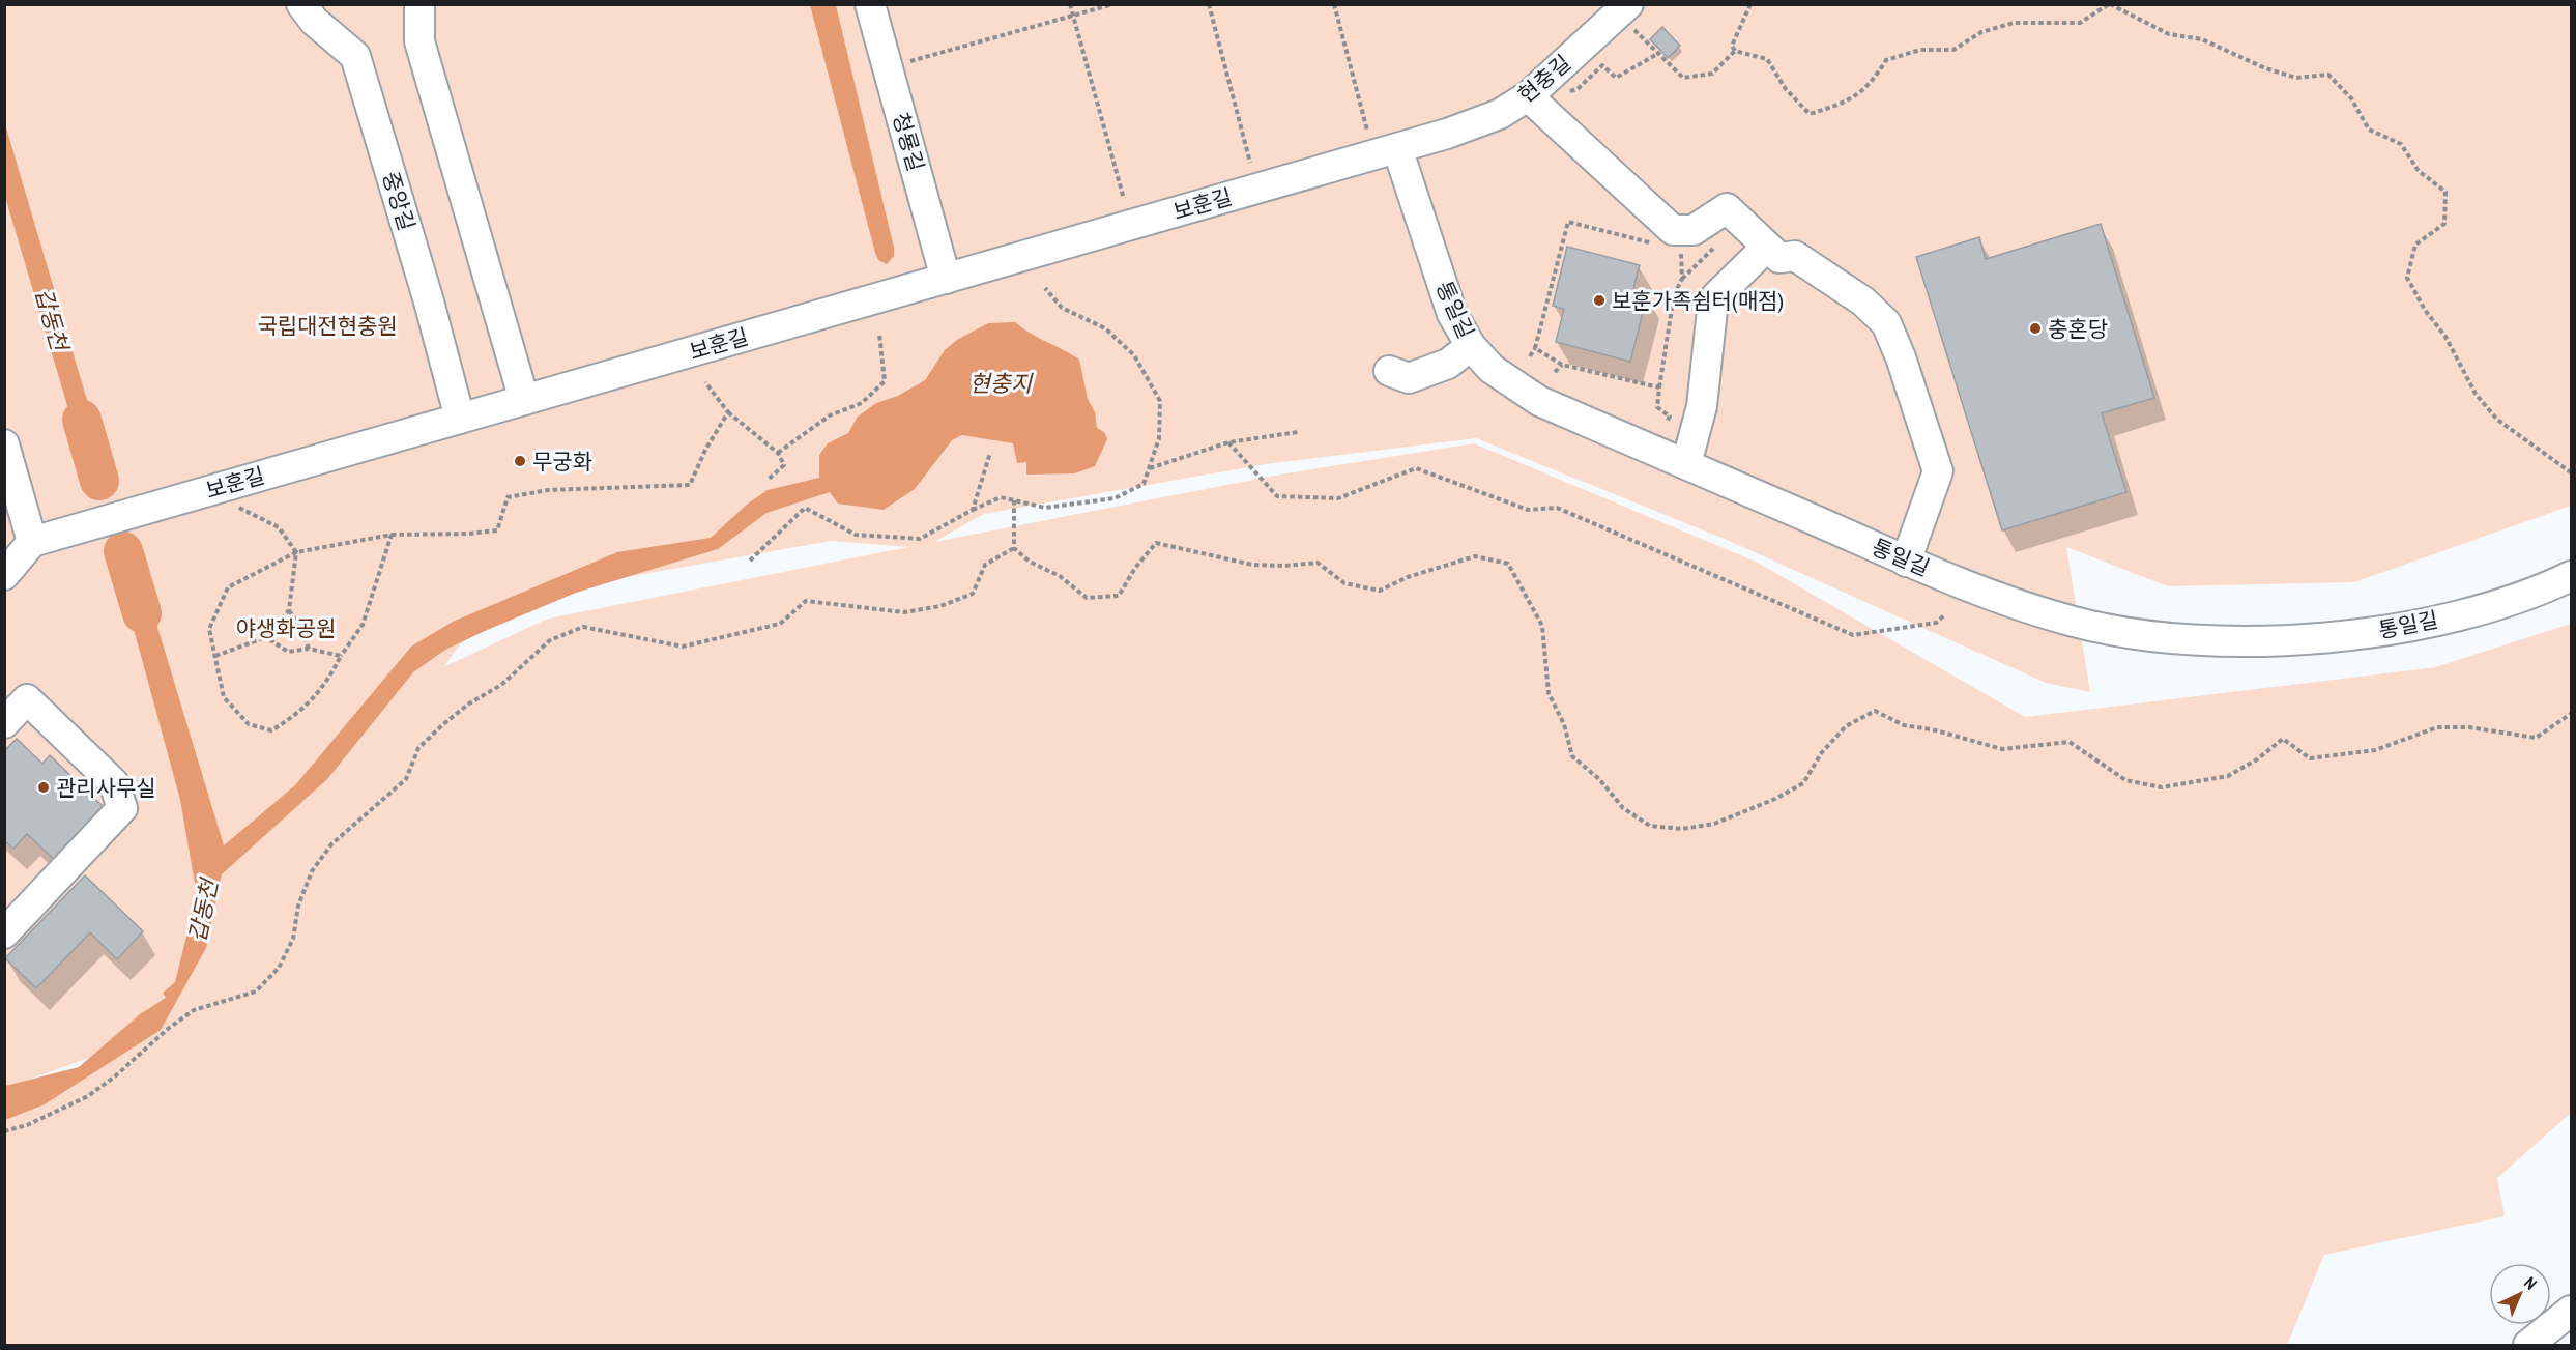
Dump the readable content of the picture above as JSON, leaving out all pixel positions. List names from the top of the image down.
{
  "streets": {
    "street": [
      "현충길",
      "청룡길",
      "중앙길",
      "보훈길",
      "통일길"
    ]
  },
  "crossings": [
    ["현충길", "보훈길"],
    ["청룡길", "보훈길"],
    ["중앙길", "보훈길"],
    ["보훈길", "통일길"]
  ],
  "water": ["갑동천", "현충지"],
  "parks": ["국립대전현충원", "야생화공원"],
  "places": [
    "보훈가족쉼터(매점)",
    "충혼당",
    "무궁화",
    "관리사무실"
  ],
  "north": "top right"
}
